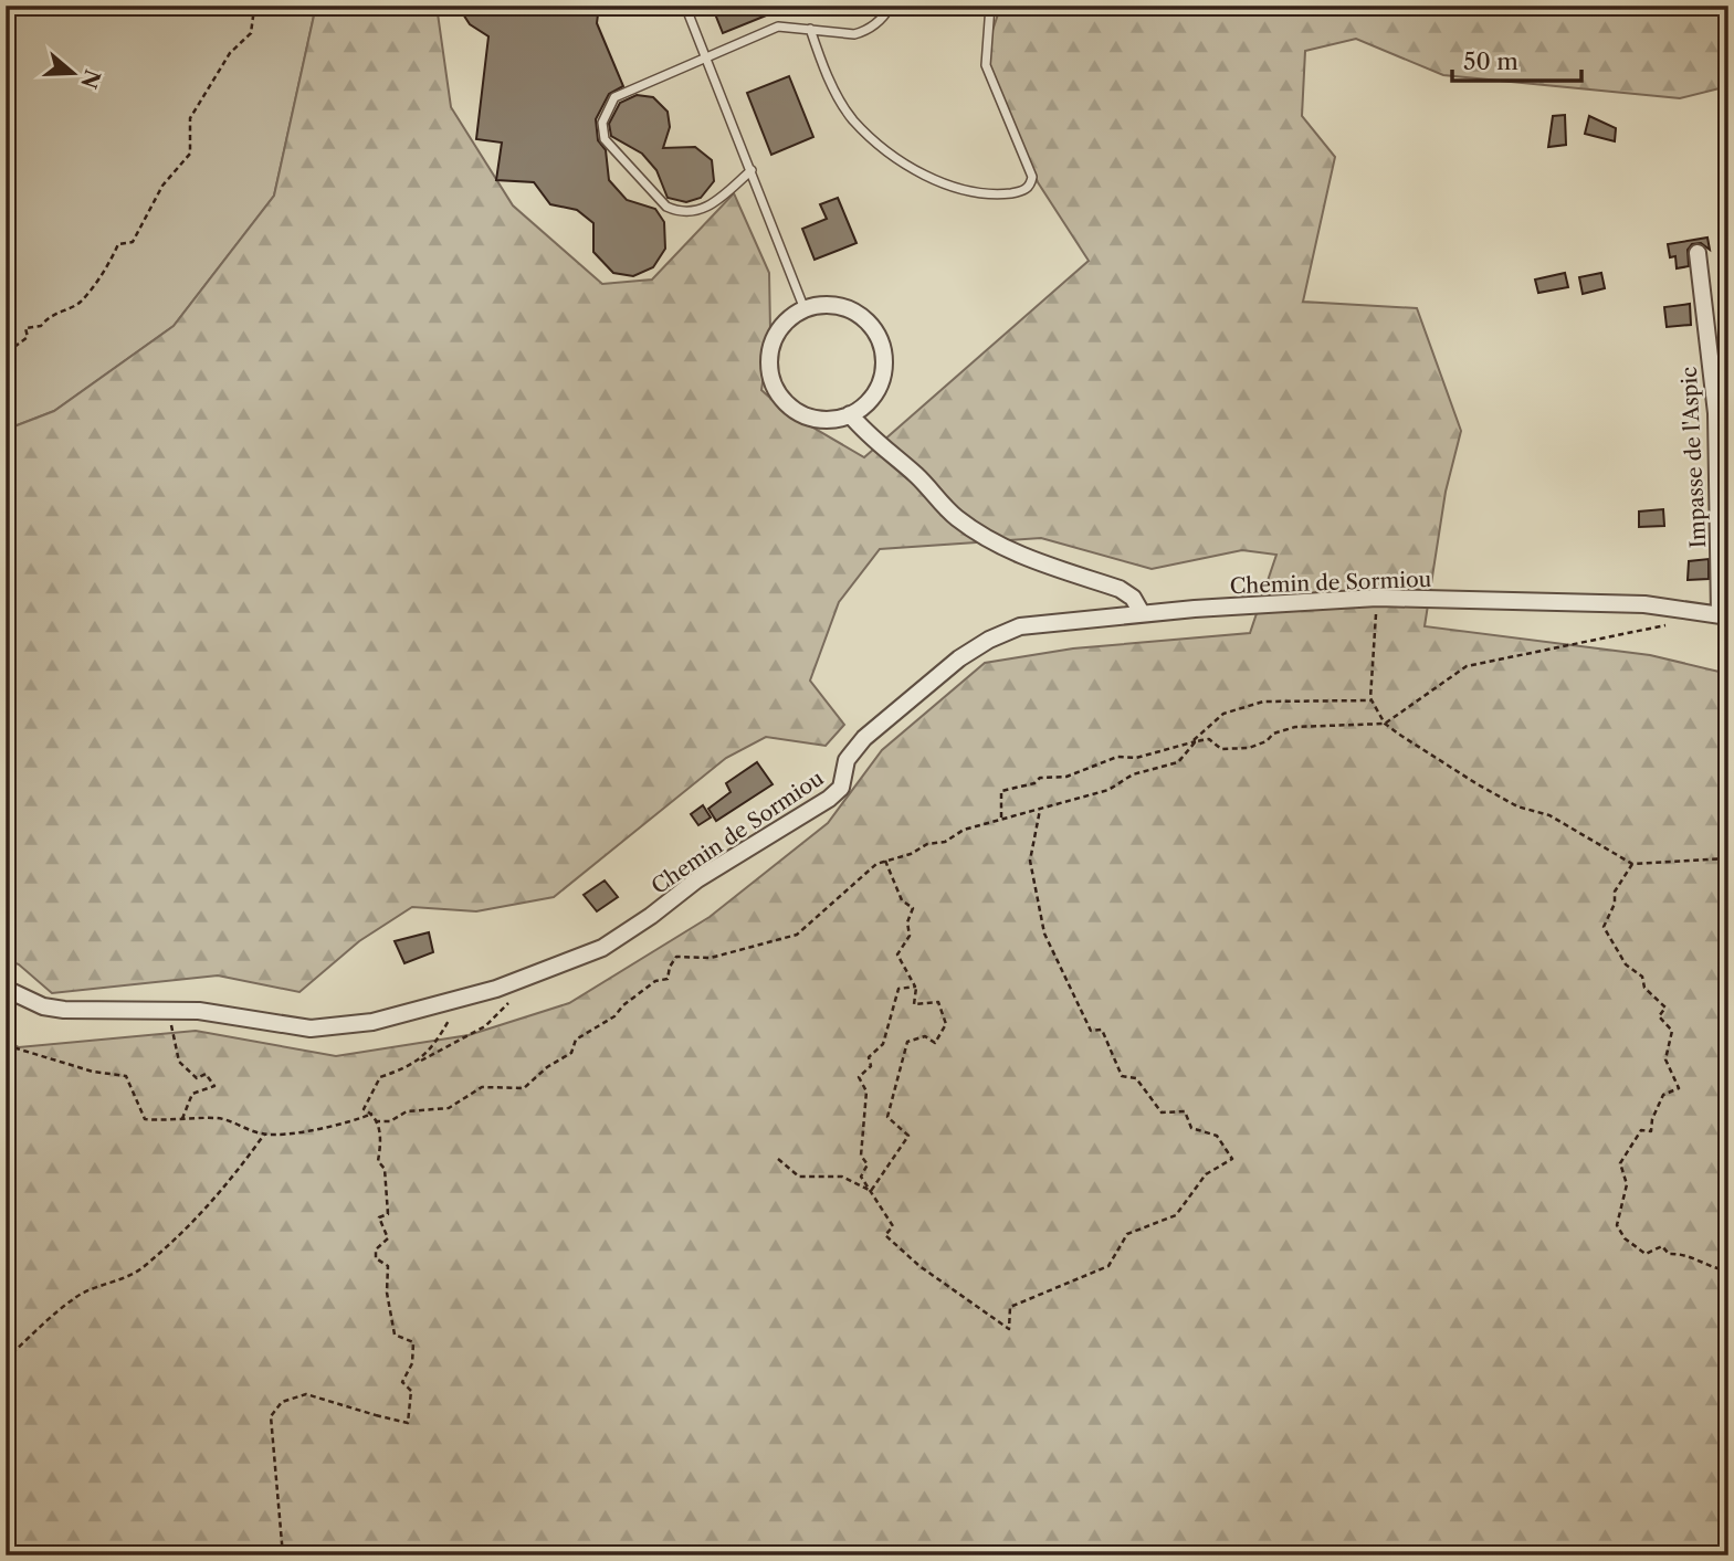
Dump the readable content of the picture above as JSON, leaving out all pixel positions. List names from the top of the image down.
{
  "streets": {
    "street": ["Impasse de l'Aspic", "Chemin de Sormiou"]
  },
  "crossings": [
    ["Impasse de l'Aspic", "Chemin de Sormiou"]
  ],
  "scale_bar": "50 m",
  "north": "right"
}
